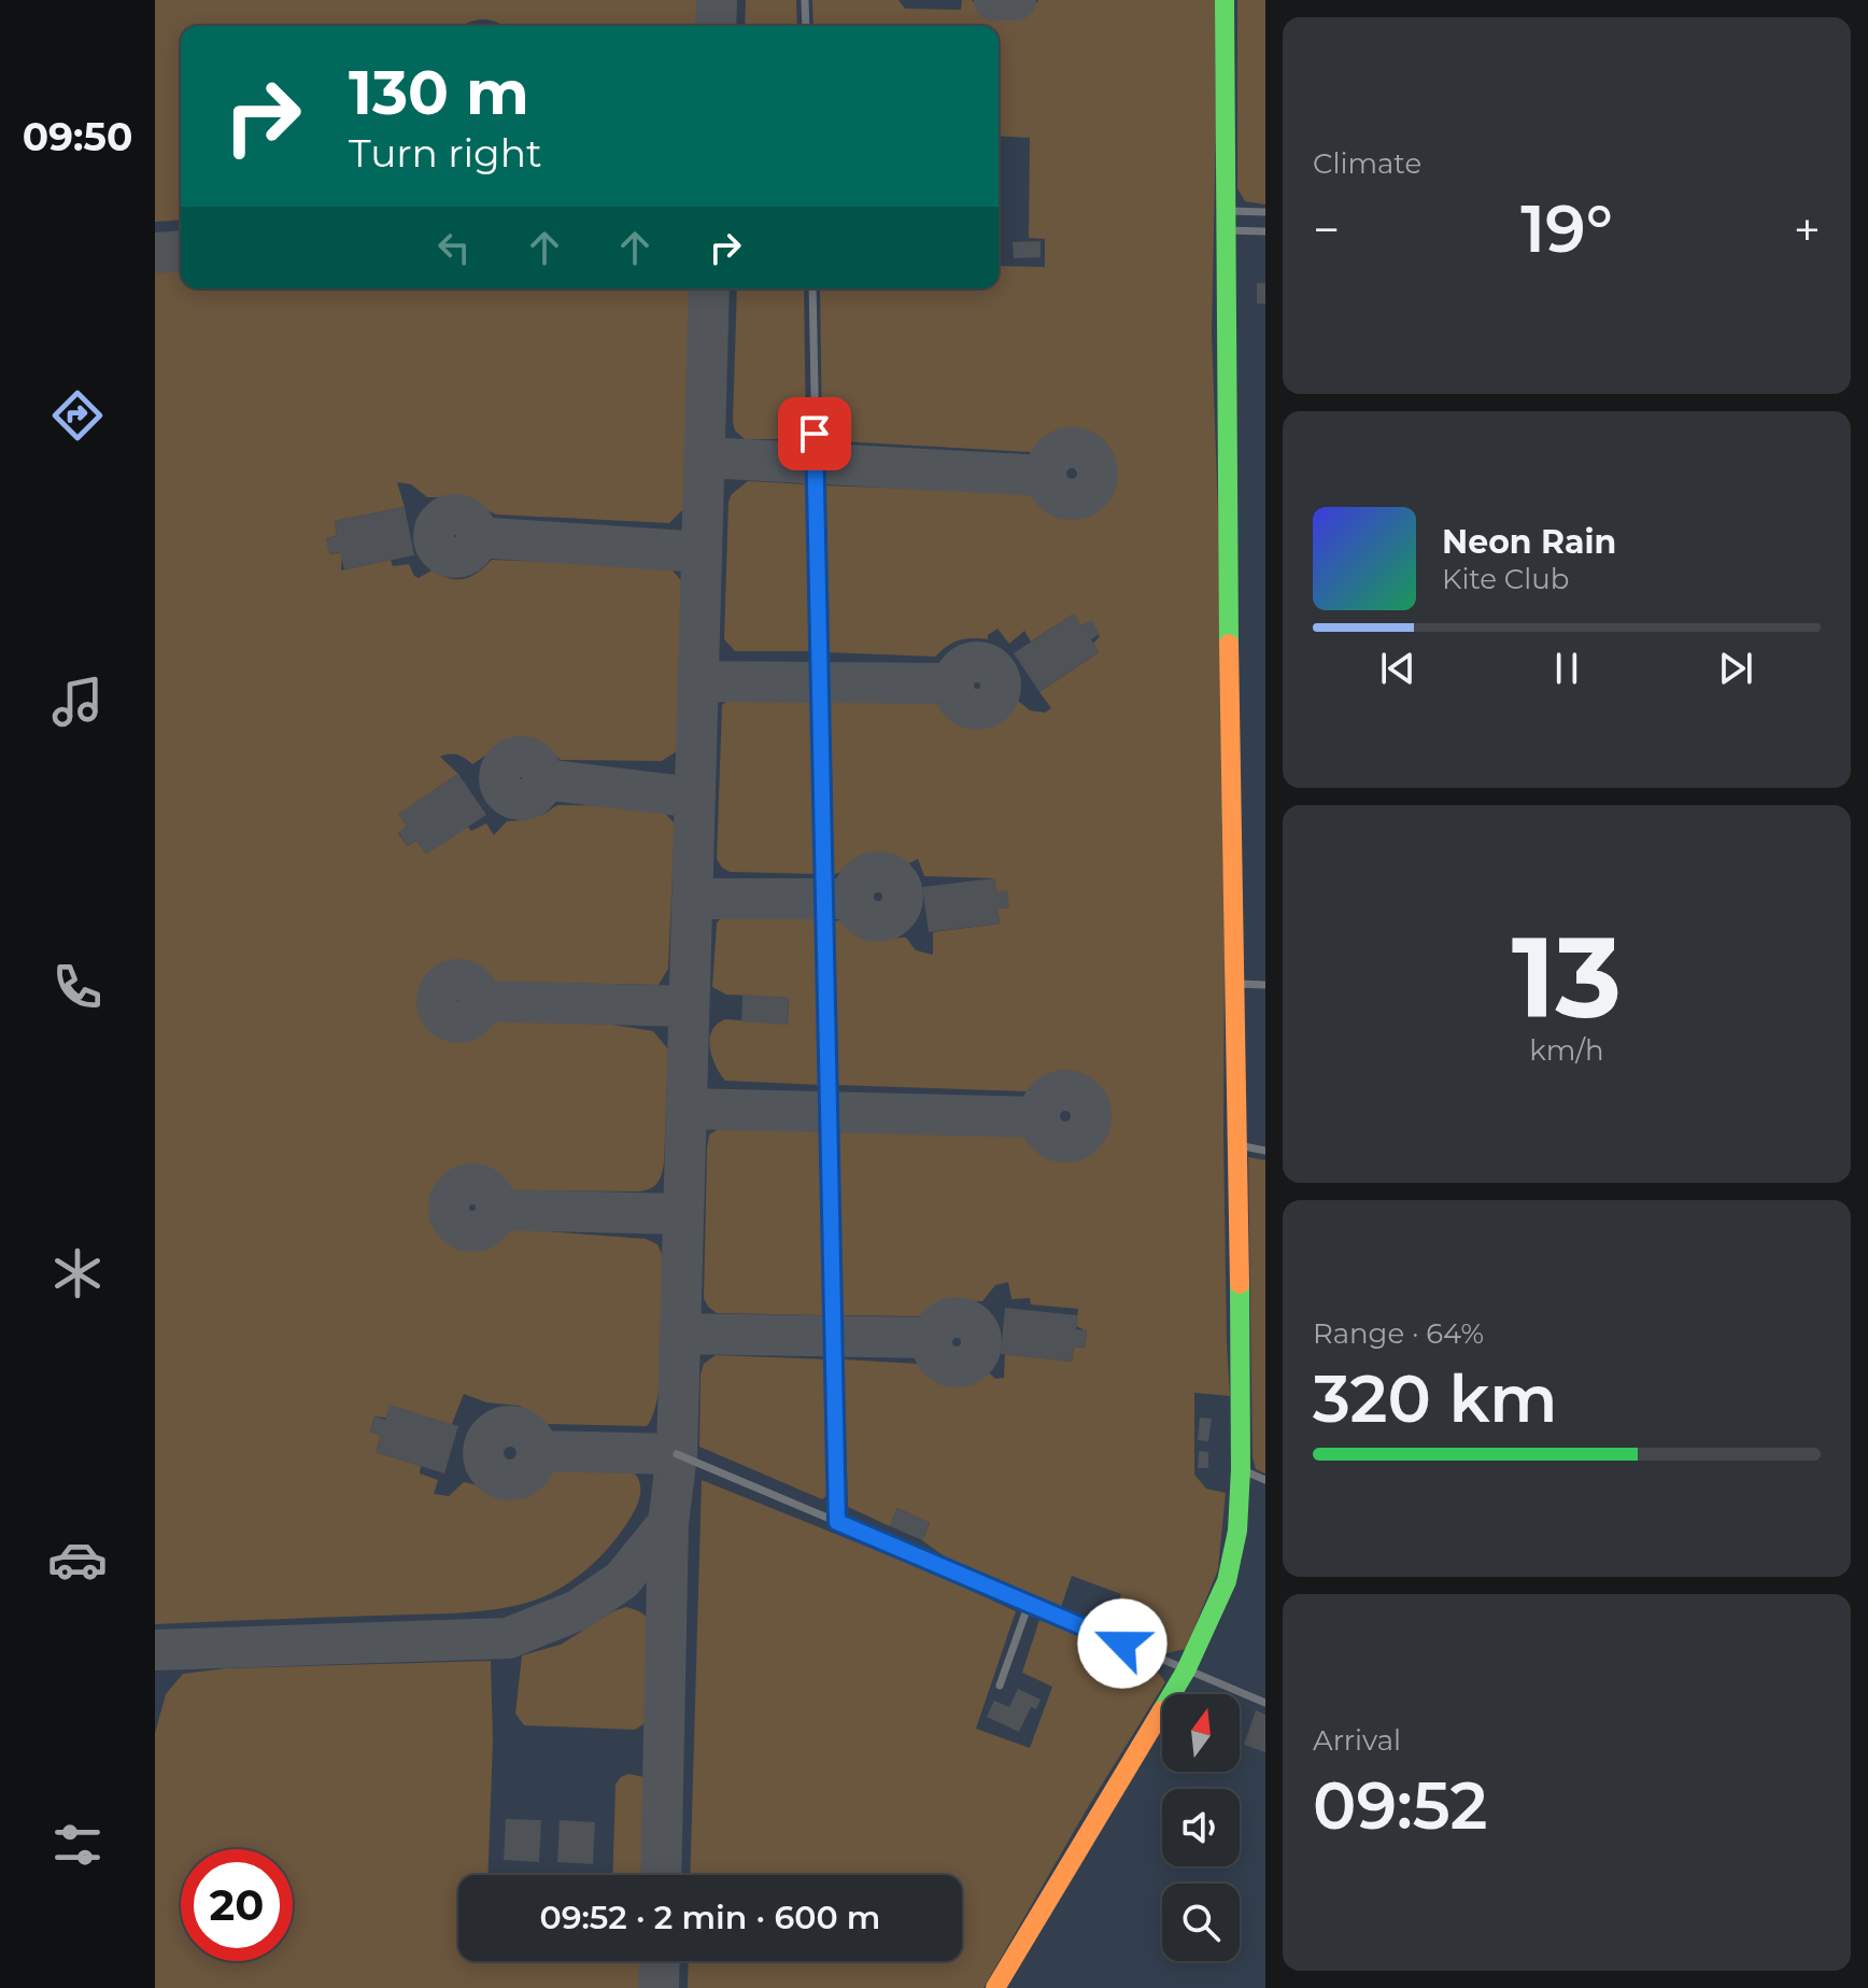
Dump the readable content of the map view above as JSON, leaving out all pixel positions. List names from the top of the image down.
{
  "north": "top",
  "page": {
    "tabs": "09:50",
    "tile": [
      "Climate",
      ["13", "km/h"],
      ["Range · 64%", "320 km"],
      ["Arrival", "09:52"]
    ],
    "turn": ["130 m", "Turn right"],
    "heat": ["−", "19°", "+"],
    "song": ["Neon Rain", "Kite Club"],
    "limit": "20",
    "trip": "09:52 · 2 min · 600 m"
  }
}
